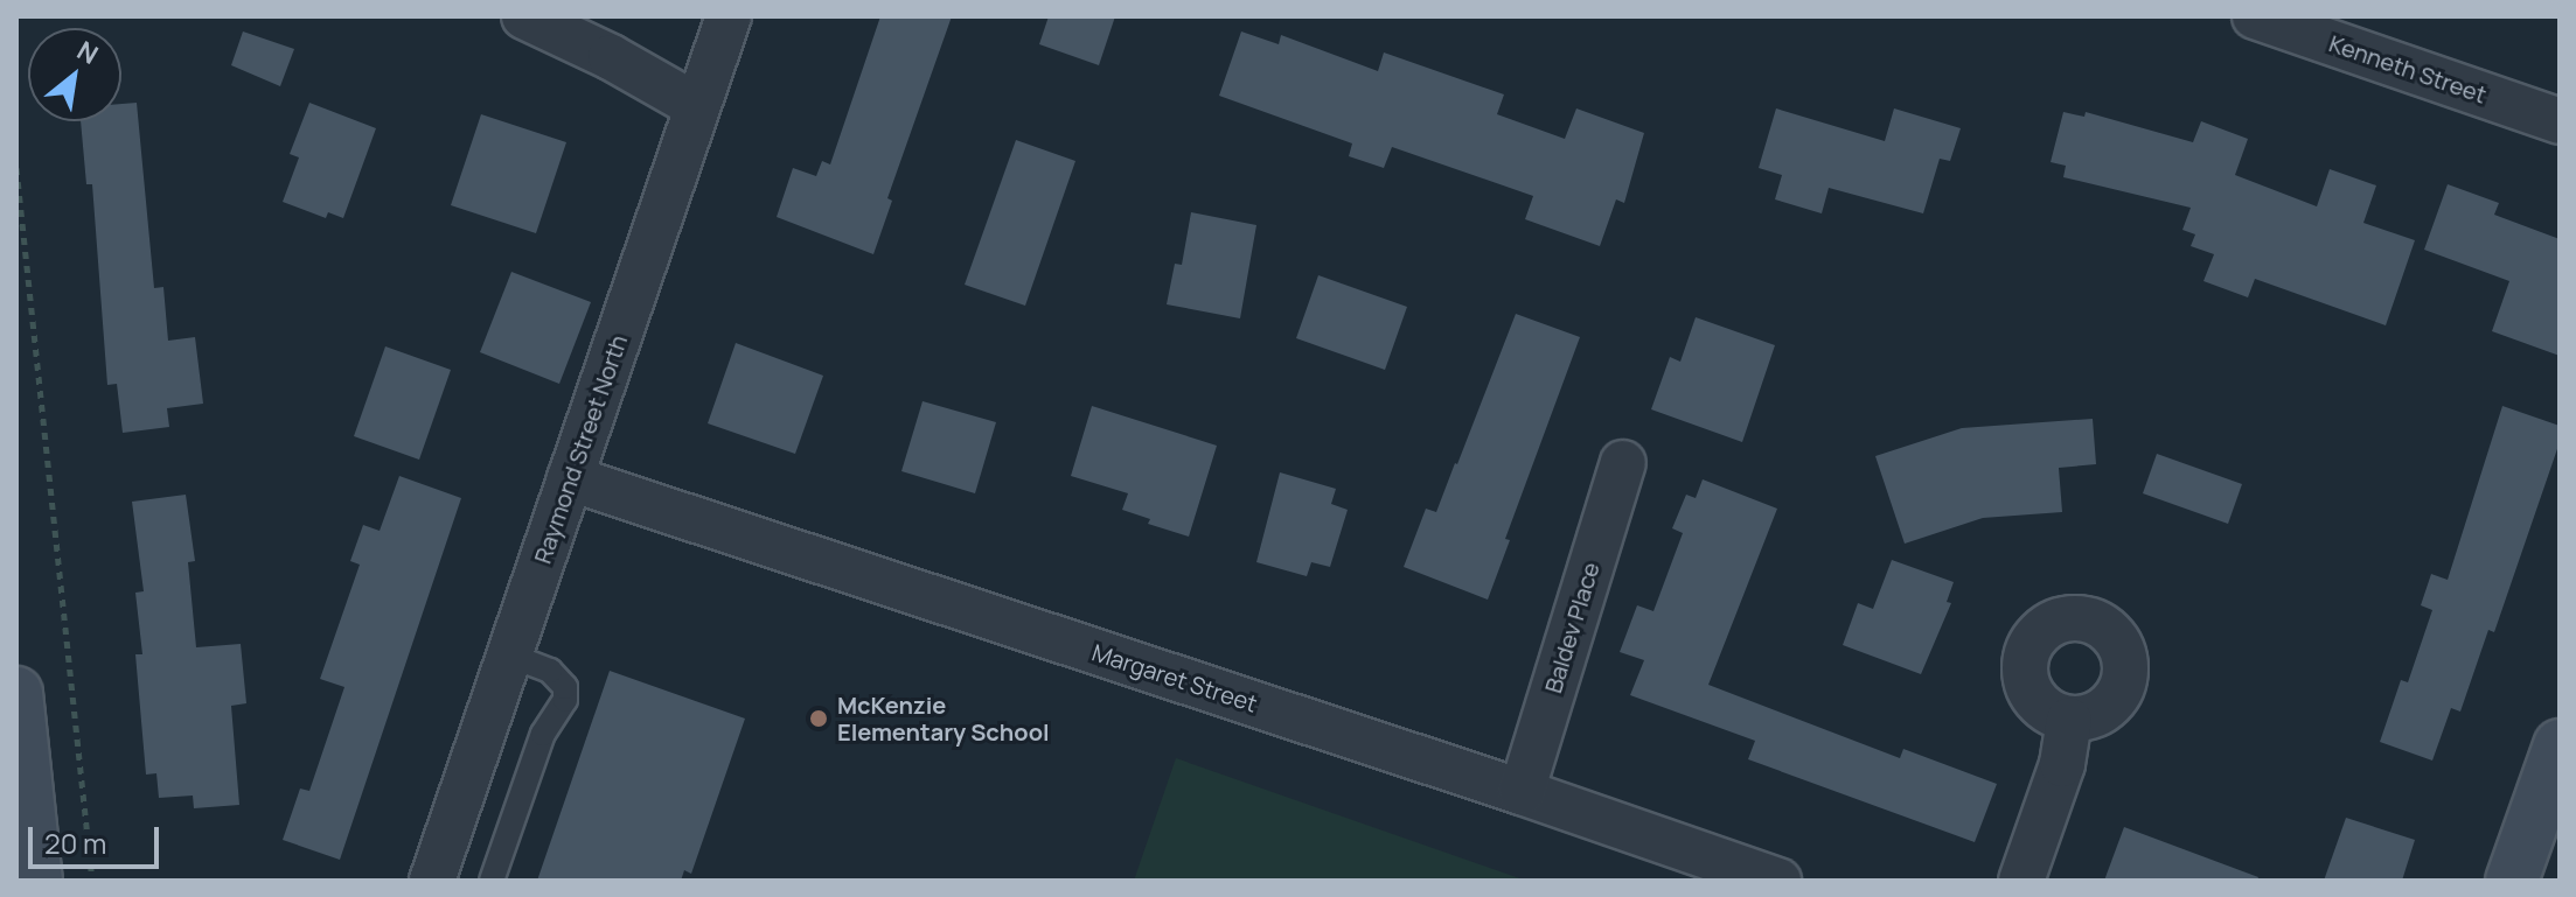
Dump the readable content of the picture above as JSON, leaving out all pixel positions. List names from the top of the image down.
{
  "streets": {
    "street": [
      "Kenneth Street",
      "Raymond Street North",
      "Baldev Place",
      "Margaret Street"
    ]
  },
  "crossings": [
    ["Raymond Street North", "Margaret Street"],
    ["Baldev Place", "Margaret Street"]
  ],
  "places": ["McKenzie Elementary School"],
  "scale_bar": "20 m",
  "north": "top right"
}
